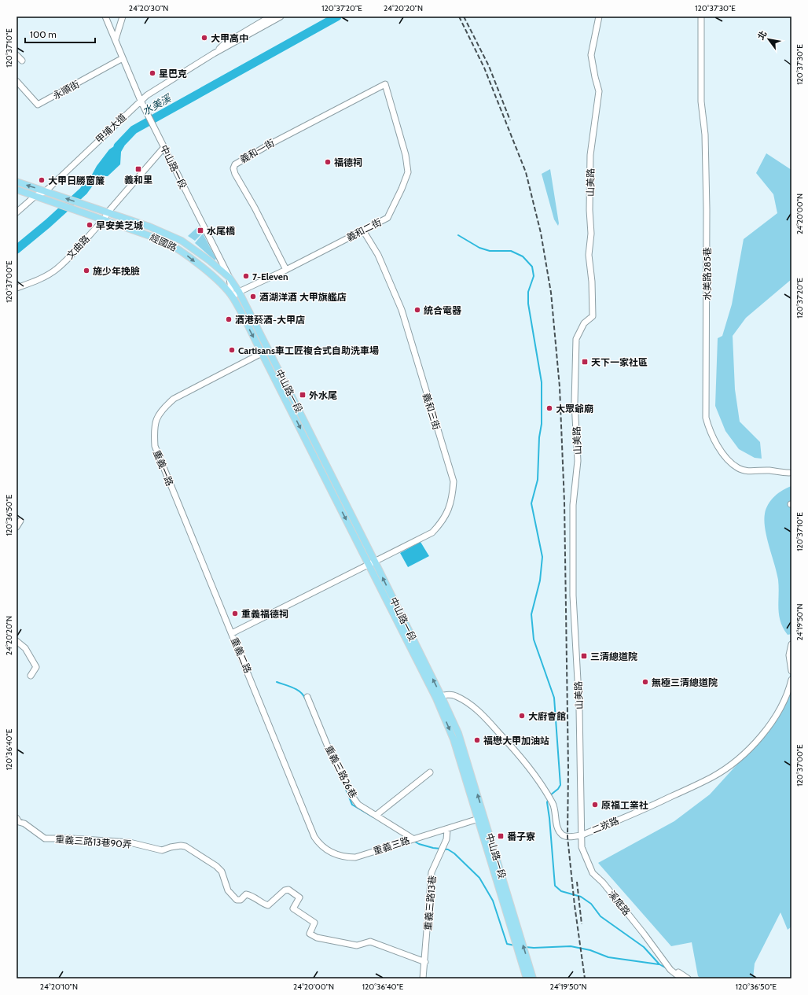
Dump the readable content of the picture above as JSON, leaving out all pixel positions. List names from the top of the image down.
{
  "streets": {
    "main road": ["中山路一段", "經國路"],
    "street": [
      "永順街",
      "甲埔大道",
      "義和一街",
      "山美路",
      "義和二街",
      "文曲路",
      "水美路285巷",
      "義和三街",
      "重義一路",
      "重義二路",
      "重義三路26巷",
      "二崁路",
      "重義三路13巷90弄",
      "重義三路",
      "重義三路13巷",
      "溪底路"
    ]
  },
  "crossings": [
    ["甲埔大道", "中山路一段"],
    ["甲埔大道", "經國路"],
    ["義和一街", "義和二街"],
    ["中山路一段", "義和二街"],
    ["中山路一段", "經國路"],
    ["中山路一段", "文曲路"],
    ["中山路一段", "義和三街"],
    ["中山路一段", "重義一路"],
    ["中山路一段", "重義二路"],
    ["中山路一段", "二崁路"],
    ["中山路一段", "重義三路"],
    ["山美路", "二崁路"],
    ["山美路", "溪底路"],
    ["義和二街", "經國路"],
    ["義和二街", "義和三街"],
    ["經國路", "文曲路"],
    ["義和三街", "重義二路"],
    ["重義一路", "重義二路"],
    ["重義二路", "重義三路"],
    ["重義三路26巷", "重義三路"],
    ["二崁路", "溪底路"],
    ["重義三路13巷90弄", "重義三路13巷"],
    ["重義三路", "重義三路13巷"]
  ],
  "water": ["水美溪"],
  "places": {
    "other": [
      "大甲高中",
      "星巴克",
      "福德祠",
      "大甲日勝窗簾",
      "早安美芝城",
      "施少年挽臉",
      "7-Eleven",
      "酒湖洋酒 大甲旗艦店",
      "統合電器",
      "酒港菸酒-大甲店",
      "Cartisans車工匠複合式自助洗車場",
      "大眾爺廟",
      "重義福德祠",
      "無極三清總道院",
      "大廚會館",
      "福懋大甲加油站",
      "原福工業社"
    ],
    "transit": [
      "義和里",
      "水尾橋",
      "天下一家社區",
      "外水尾",
      "三清總道院",
      "番子寮"
    ]
  },
  "scale_bar": "100 m",
  "north": "top left",
  "coordinates": [
    "24°20'30\"N",
    "120°37'20\"E",
    "24°20'20\"N",
    "120°37'30\"E",
    "120°37'10\"E",
    "24°20'00\"N",
    "120°37'00\"E",
    "120°36'50\"E",
    "24°19'50\"N",
    "120°36'40\"E",
    "24°20'10\"N"
  ]
}
